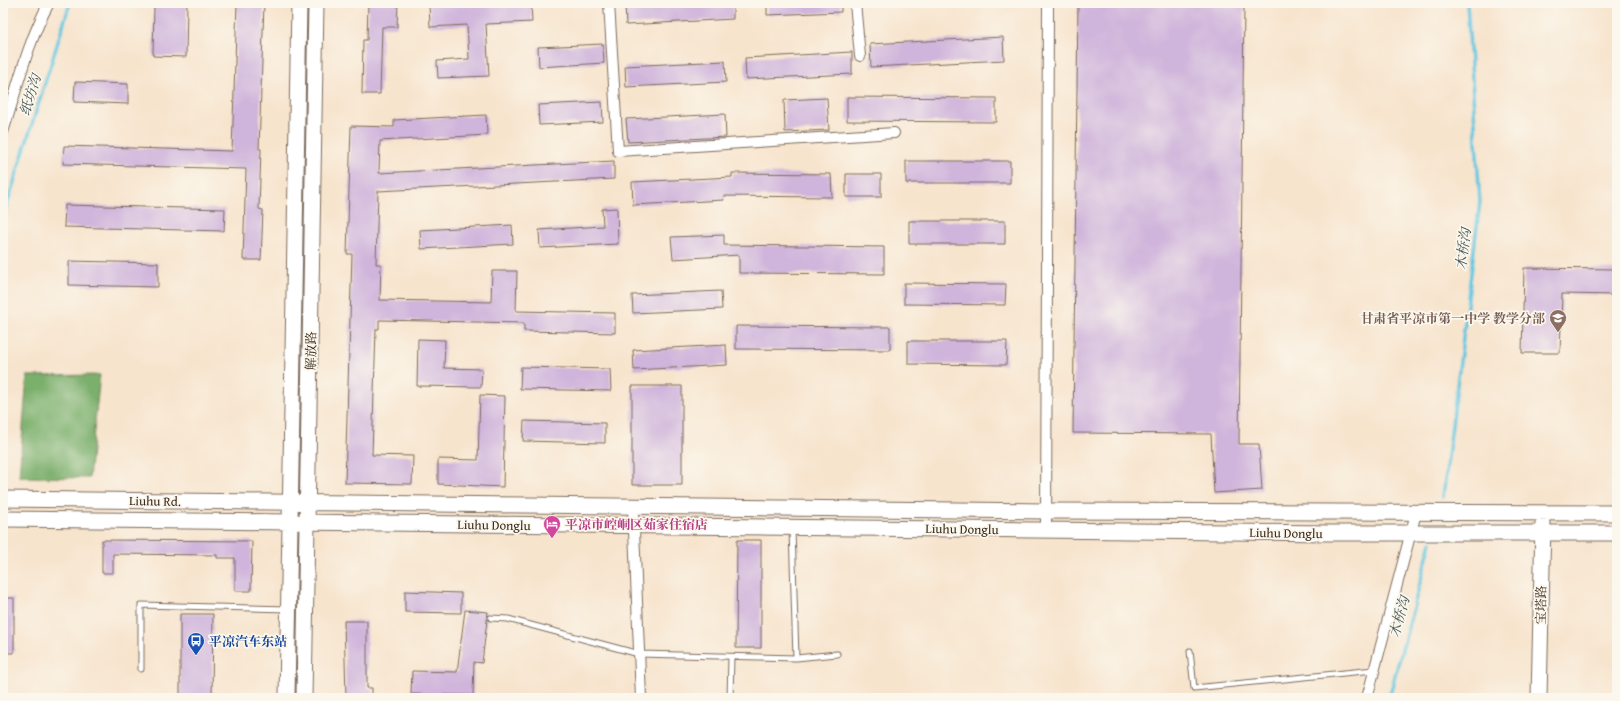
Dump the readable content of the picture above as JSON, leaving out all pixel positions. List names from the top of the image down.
{
  "streets": {
    "main road": [
      "解放路",
      "Liuhu Rd.",
      "Liuhu Donglu",
      "宝塔路"
    ]
  },
  "crossings": [
    ["解放路", "Liuhu Rd."],
    ["解放路", "Liuhu Donglu"],
    ["Liuhu Rd.", "Liuhu Donglu"],
    ["Liuhu Donglu", "宝塔路"]
  ],
  "water": ["纸坊沟", "木桥沟"],
  "places": {
    "school or university": ["甘肃省平凉市第一中学 教学分部"],
    "hotel": ["平凉市崆峒区茹家住宿店"],
    "bus stop": ["平凉汽车东站"]
  }
}
